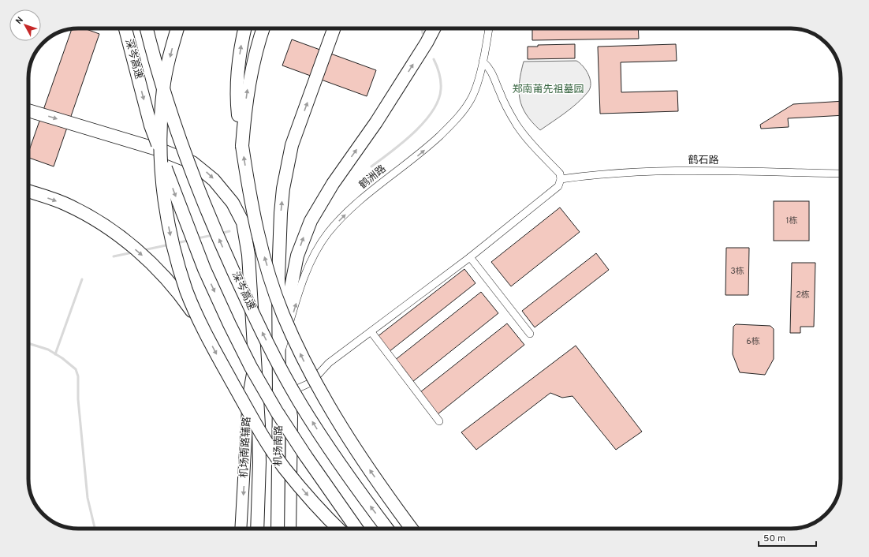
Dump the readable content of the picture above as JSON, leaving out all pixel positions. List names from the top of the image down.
{
  "streets": {
    "highway": ["深岑高速", "机场南路"],
    "main road": ["机场南路辅路"],
    "street": ["鹤石路", "鹤洲路"]
  },
  "crossings": [
    ["鹤洲路", "机场南路"],
    ["机场南路", "机场南路辅路"]
  ],
  "one_way": ["鹤洲路"],
  "parks": ["郑南莆先祖墓园"],
  "house_numbers": [
    "1栋",
    "3栋",
    "2栋",
    "6栋"
  ],
  "scale_bar": "50 m",
  "north": "top left"
}
